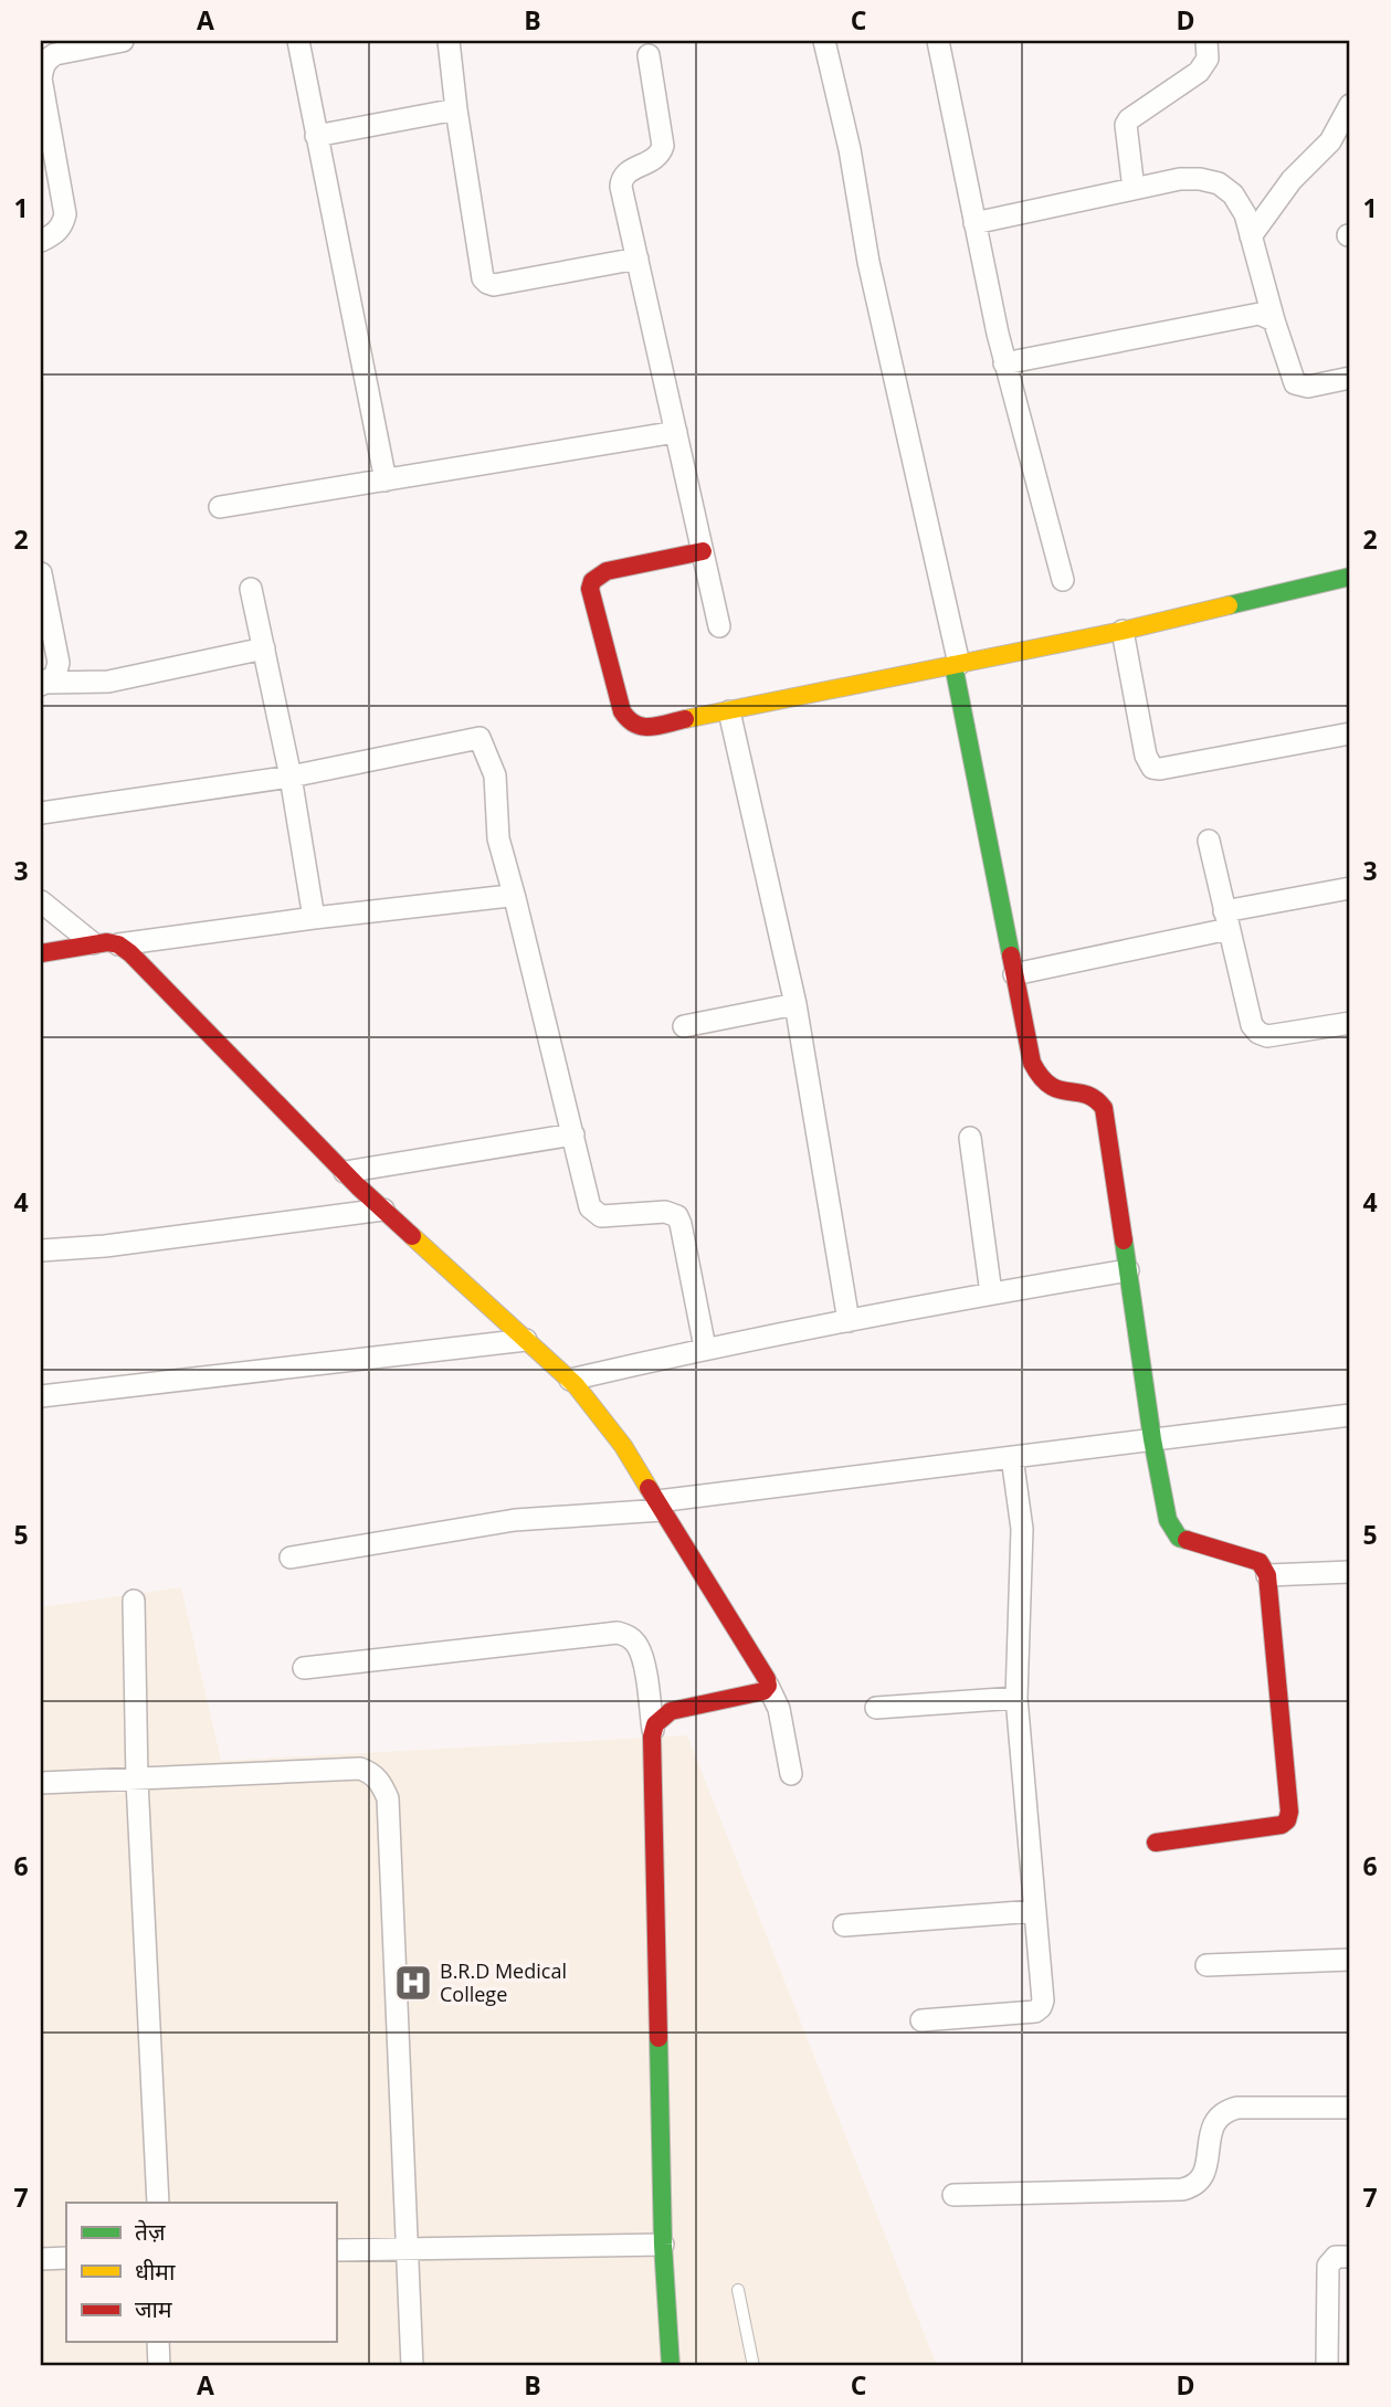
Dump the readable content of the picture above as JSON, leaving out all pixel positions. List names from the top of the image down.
{
  "places": {
    "hospital": ["B.R.D Medical College"]
  },
  "legend": ["तेज़", "धीमा", "जाम"],
  "grid": {
    "columns": [
      "A",
      "B",
      "C",
      "D"
    ],
    "rows": [
      "1",
      "2",
      "3",
      "4",
      "5",
      "6",
      "7"
    ]
  }
}
